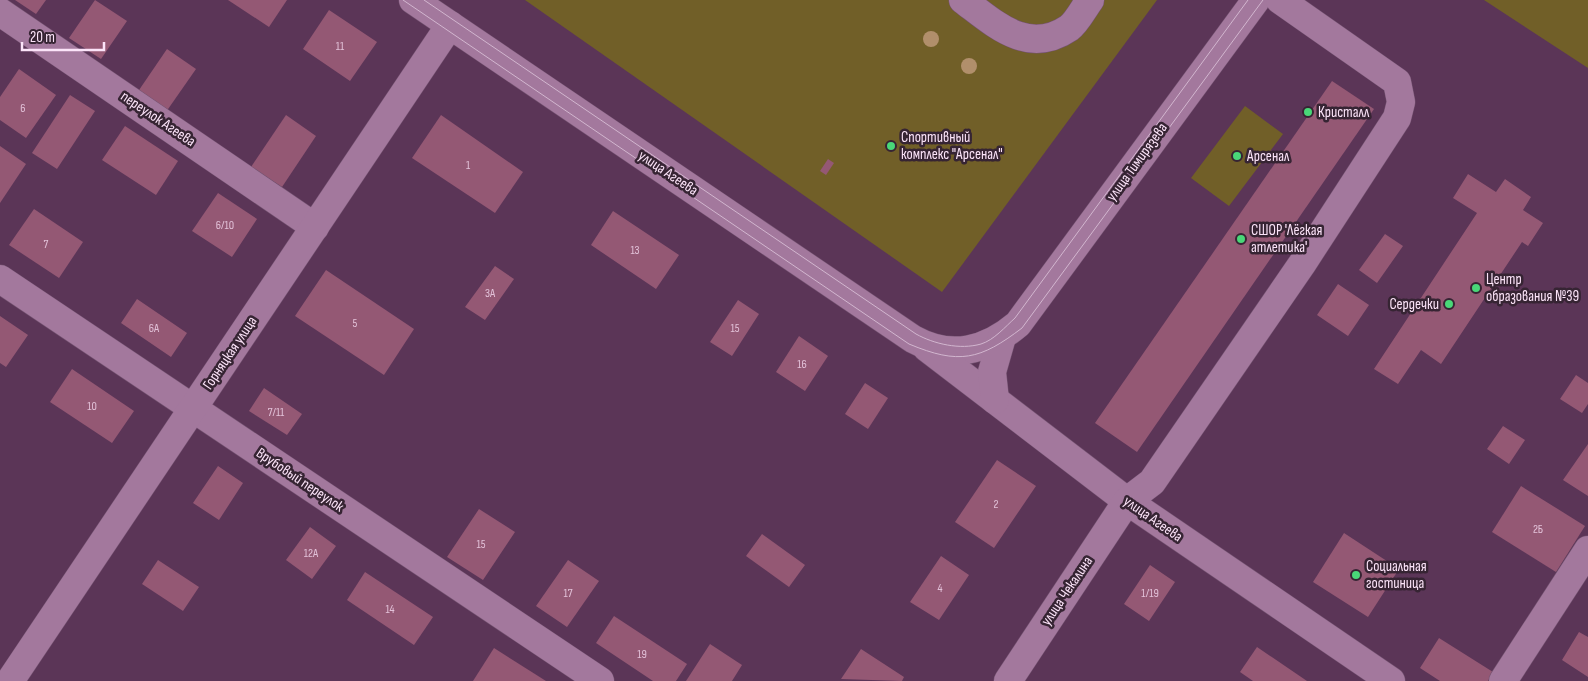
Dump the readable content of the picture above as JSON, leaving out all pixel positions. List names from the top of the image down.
{
  "streets": {
    "street": [
      "переулок Агеева",
      "улица Тимирязева",
      "улица Агеева",
      "Горняцкая улица",
      "Врубовый переулок",
      "улица Чекалина"
    ]
  },
  "crossings": [
    ["переулок Агеева", "Горняцкая улица"],
    ["улица Тимирязева", "улица Агеева"],
    ["улица Агеева", "Горняцкая улица"],
    ["улица Агеева", "улица Чекалина"],
    ["Горняцкая улица", "Врубовый переулок"]
  ],
  "places": [
    "Кристалл",
    "Спортивный комплекс \"Арсенал\"",
    "Арсенал",
    "СШОР 'Лёгкая атлетика'",
    "Центр образования №39",
    "Сердечки",
    "Социальная гостиница"
  ],
  "house_numbers": [
    "11",
    "6",
    "1",
    "6/10",
    "7",
    "13",
    "3А",
    "5",
    "6А",
    "15",
    "16",
    "10",
    "7/11",
    "2",
    "2Б",
    "15",
    "12А",
    "4",
    "17",
    "1/19",
    "14",
    "19"
  ],
  "scale_bar": "20 m"
}
